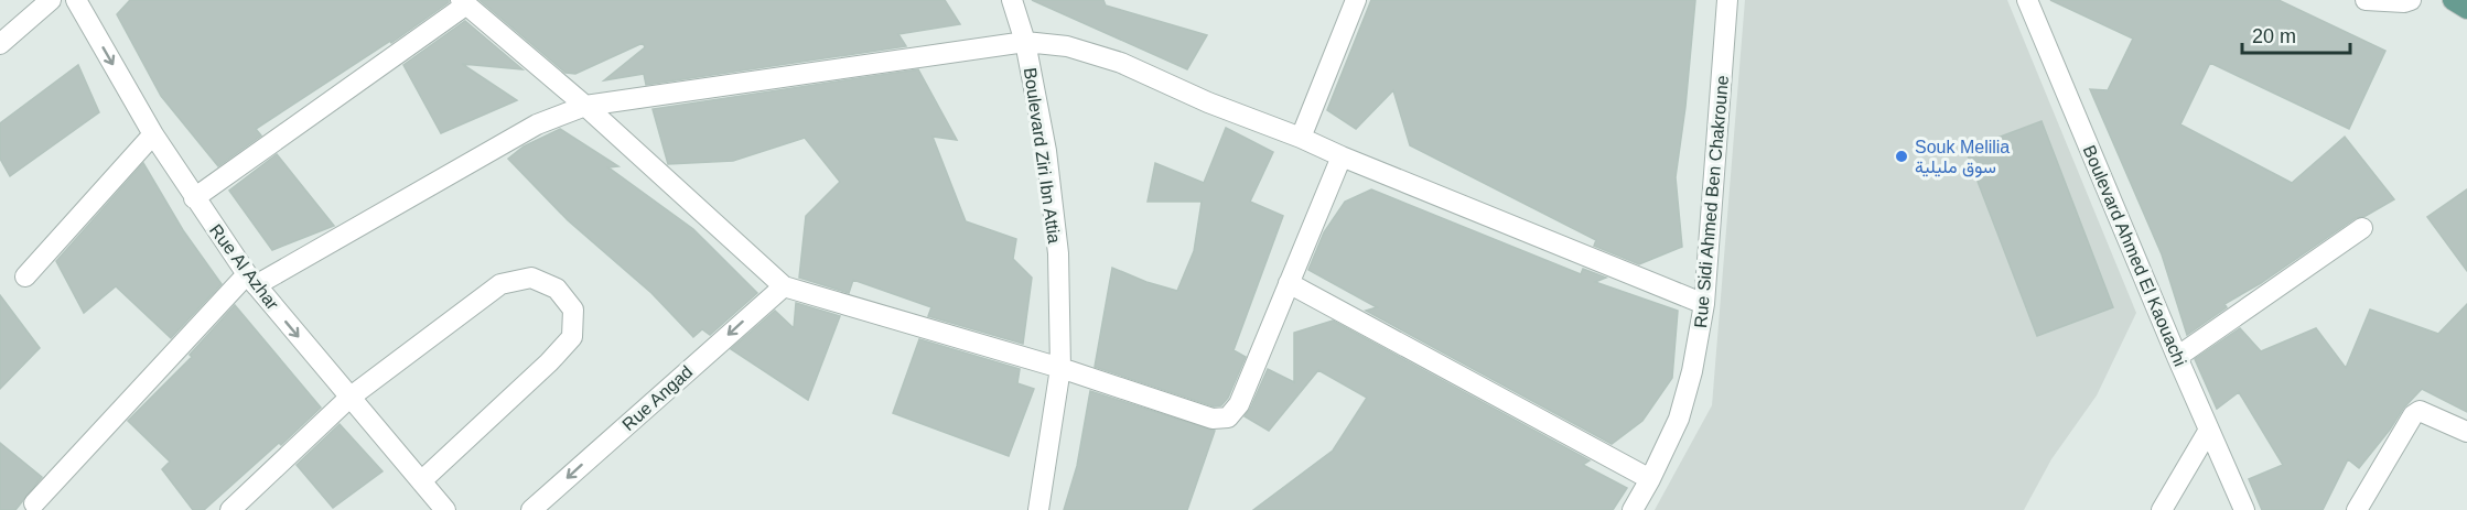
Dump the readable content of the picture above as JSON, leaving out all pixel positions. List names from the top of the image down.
{
  "streets": {
    "street": [
      "Boulevard Ziri Ibn Attia",
      "Rue Sidi Ahmed Ben Chakroune",
      "Boulevard Ahmed El Kaouachi",
      "Rue Al Azhar",
      "Rue Angad"
    ]
  },
  "one_way": ["Rue Al Azhar", "Rue Angad"],
  "places": ["Souk Melilia سوق مليلية"],
  "scale_bar": "20 m"
}
